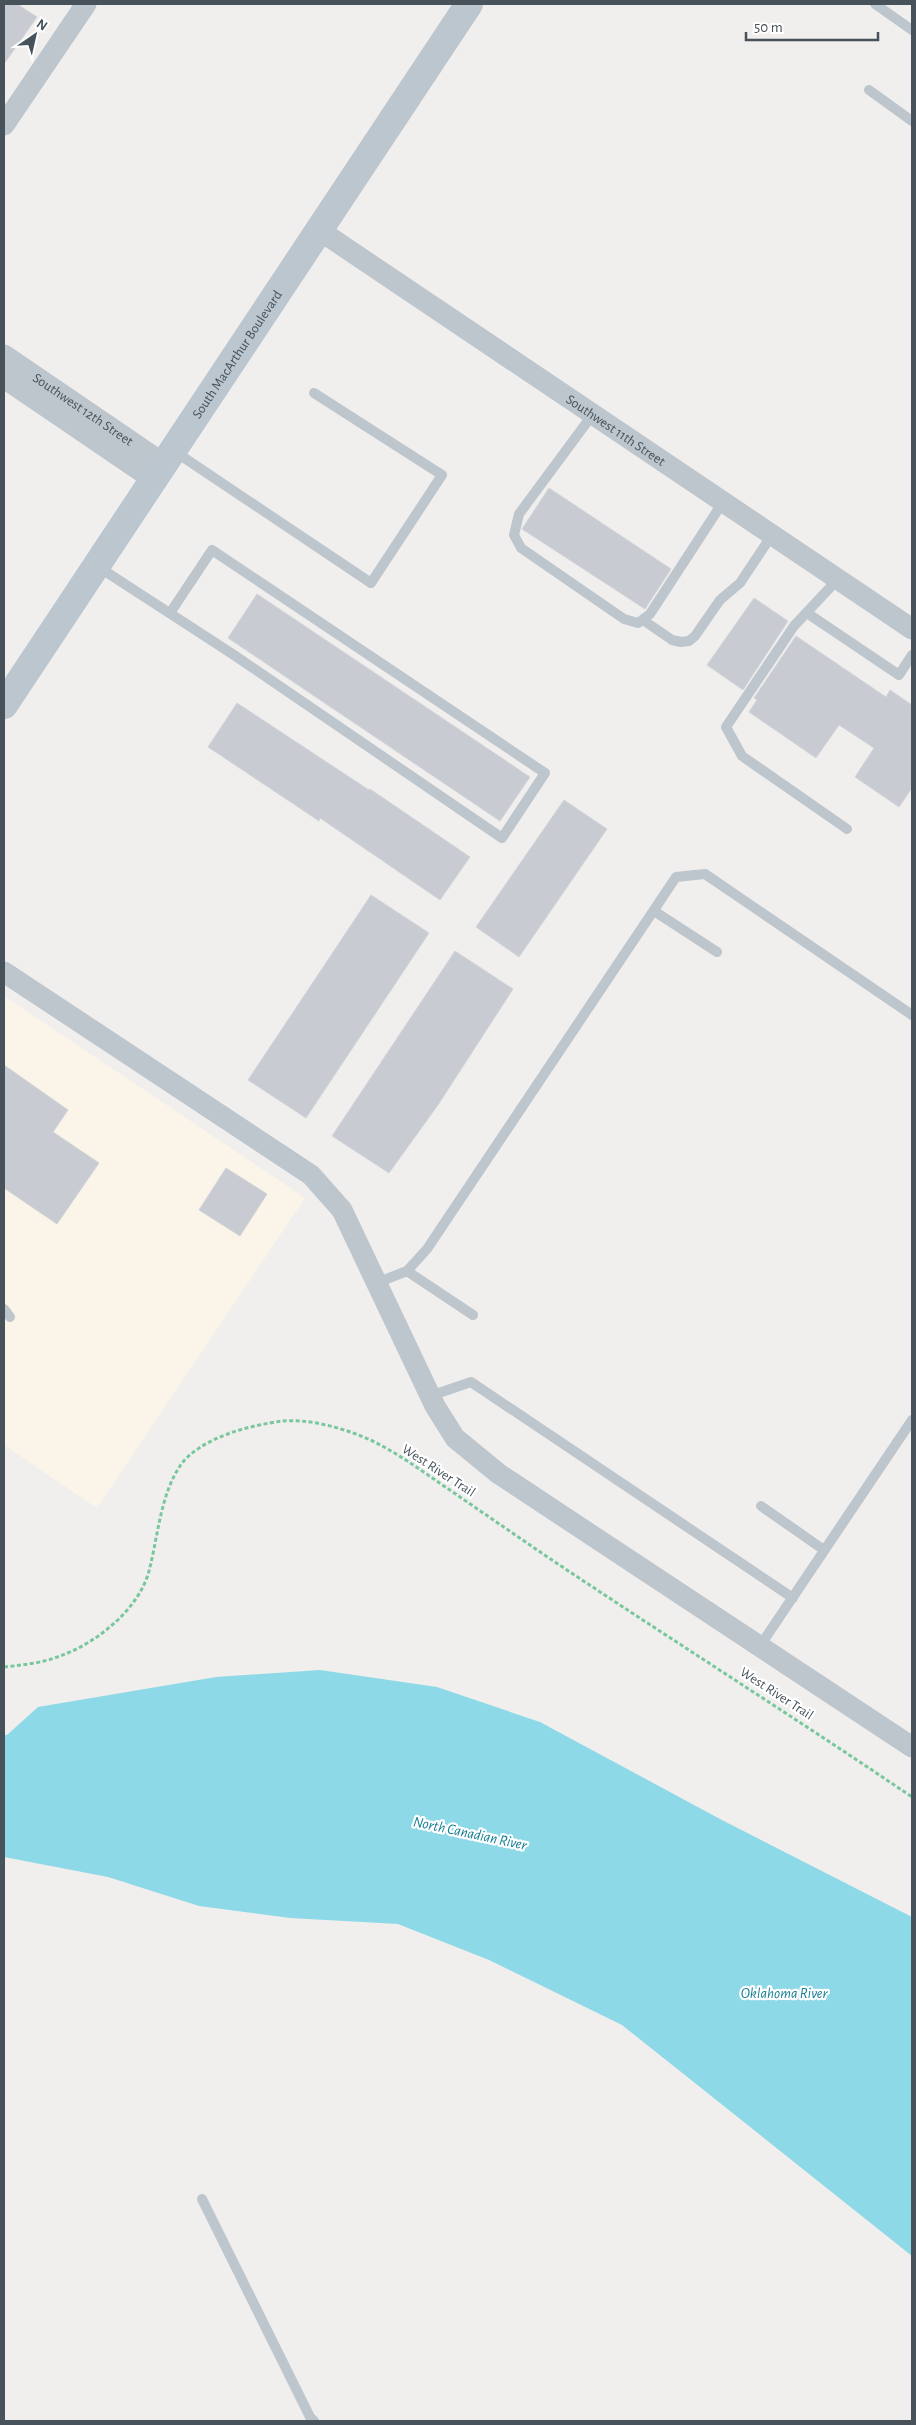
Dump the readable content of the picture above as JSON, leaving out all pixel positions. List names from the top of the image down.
{
  "streets": {
    "main road": ["South MacArthur Boulevard"],
    "street": ["Southwest 12th Street", "Southwest 11th Street"],
    "path": ["West River Trail"]
  },
  "crossings": [
    ["South MacArthur Boulevard", "Southwest 12th Street"],
    ["South MacArthur Boulevard", "Southwest 11th Street"]
  ],
  "water": ["North Canadian River", "Oklahoma River"],
  "scale_bar": "50 m",
  "north": "top right"
}
